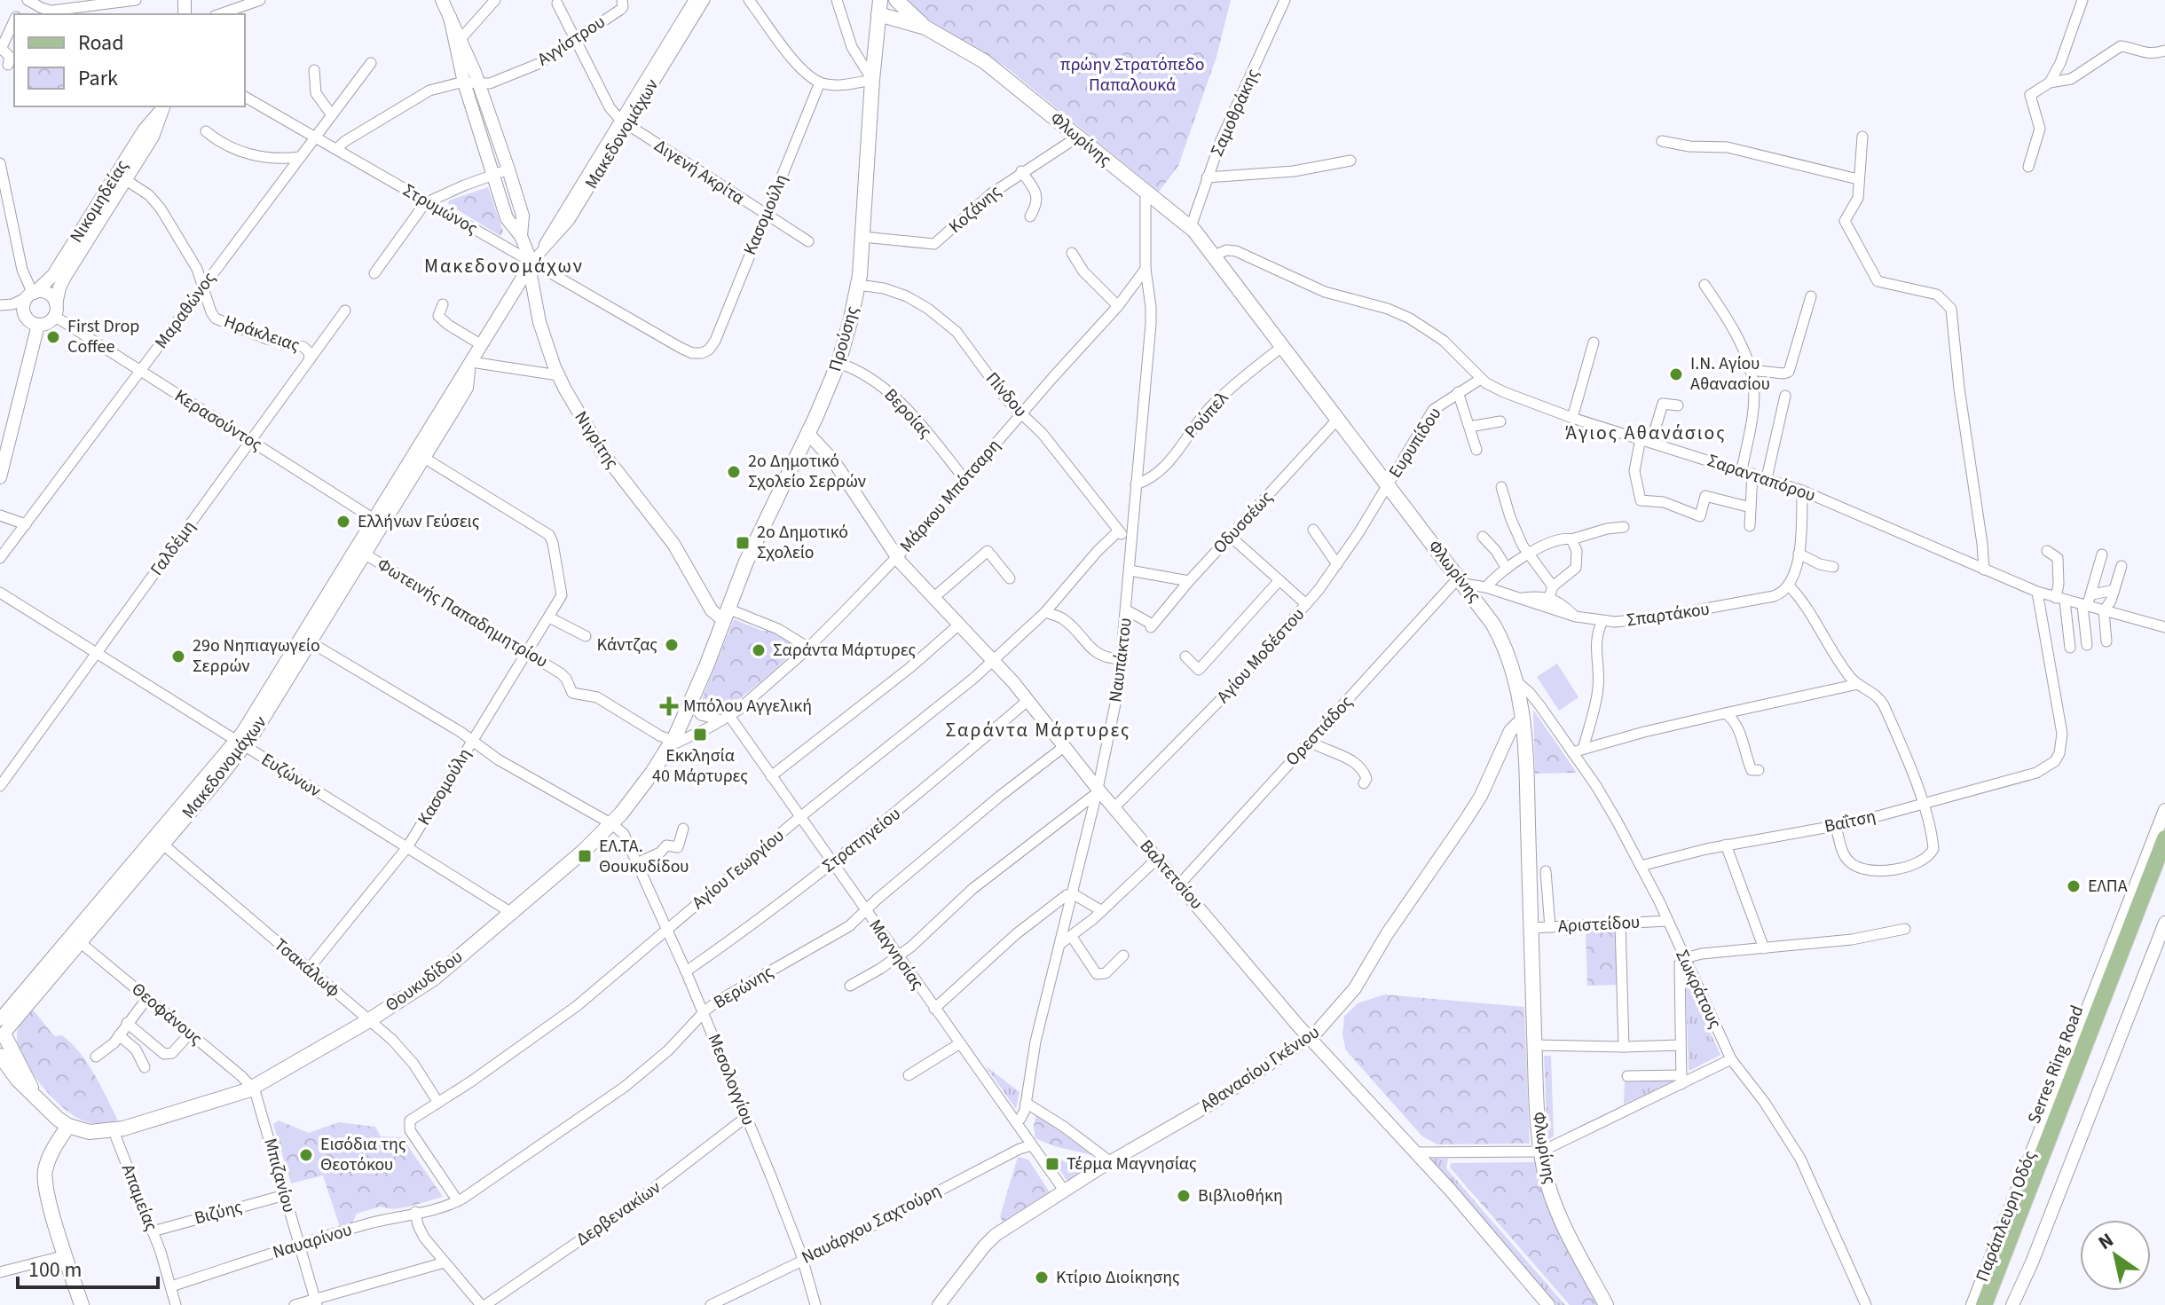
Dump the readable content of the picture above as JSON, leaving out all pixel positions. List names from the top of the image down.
{
  "streets": {
    "main road": [
      "Φλωρίνης",
      "Προύσης",
      "Θουκυδίδου",
      "Serres Ring Road"
    ],
    "street": [
      "Αγγίστρου",
      "Σαμοθράκης",
      "Μακεδονομάχων",
      "Διγενή Ακρίτα",
      "Νικομηδείας",
      "Στρυμώνος",
      "Κοζάνης",
      "Κασομούλη",
      "Μαραθώνος",
      "Ηράκλειας",
      "Πίνδου",
      "Βεροίας",
      "Ρούπελ",
      "Κερασούντος",
      "Νιγρίτης",
      "Ευρυπίδου",
      "Σαρανταπόρου",
      "Μάρκου Μπότσαρη",
      "Οδυσσέως",
      "Γαλδέμη",
      "Φωτεινής Παπαδημητρίου",
      "Σπαρτάκου",
      "Αγίου Μοδέστου",
      "Ναυπάκτου",
      "Ορεστιάδος",
      "Ευζώνων",
      "Βαΐτση",
      "Στρατηγείου",
      "Αγίου Γεωργίου",
      "Βαλτετσίου",
      "Αριστείδου",
      "Μαγνησίας",
      "Τσακάλωφ",
      "Βερώνης",
      "Σωκράτους",
      "Θεοφάνους",
      "Αθανασίου Γκένιου",
      "Μεσολογγίου",
      "Μπιζανίου",
      "Απαμείας",
      "Βιζύης",
      "Δερβενακίων",
      "Παράπλευρη Οδός",
      "Ναυάρχου Σαχτούρη",
      "Ναυαρίνου"
    ]
  },
  "crossings": [
    ["Αγγίστρου", "Στρυμώνος"],
    ["Αγγίστρου", "Νιγρίτης"],
    ["Σαμοθράκης", "Φλωρίνης"],
    ["Μακεδονομάχων", "Διγενή Ακρίτα"],
    ["Μακεδονομάχων", "Στρυμώνος"],
    ["Μακεδονομάχων", "Κασομούλη"],
    ["Μακεδονομάχων", "Κερασούντος"],
    ["Μακεδονομάχων", "Νιγρίτης"],
    ["Μακεδονομάχων", "Φωτεινής Παπαδημητρίου"],
    ["Μακεδονομάχων", "Ευζώνων"],
    ["Μακεδονομάχων", "Τσακάλωφ"],
    ["Μακεδονομάχων", "Θεοφάνους"],
    ["Φλωρίνης", "Κοζάνης"],
    ["Φλωρίνης", "Προύσης"],
    ["Φλωρίνης", "Ρούπελ"],
    ["Φλωρίνης", "Ευρυπίδου"],
    ["Φλωρίνης", "Σαρανταπόρου"],
    ["Φλωρίνης", "Οδυσσέως"],
    ["Φλωρίνης", "Σπαρτάκου"],
    ["Φλωρίνης", "Αγίου Μοδέστου"],
    ["Φλωρίνης", "Ορεστιάδος"],
    ["Φλωρίνης", "Αριστείδου"],
    ["Φλωρίνης", "Σωκράτους"],
    ["Φλωρίνης", "Αθανασίου Γκένιου"],
    ["Διγενή Ακρίτα", "Κασομούλη"],
    ["Νικομηδείας", "Ηράκλειας"],
    ["Νικομηδείας", "Κερασούντος"],
    ["Στρυμώνος", "Κασομούλη"],
    ["Στρυμώνος", "Μαραθώνος"],
    ["Στρυμώνος", "Νιγρίτης"],
    ["Κοζάνης", "Προύσης"],
    ["Κασομούλη", "Φωτεινής Παπαδημητρίου"],
    ["Κασομούλη", "Ευζώνων"],
    ["Κασομούλη", "Τσακάλωφ"],
    ["Μαραθώνος", "Ηράκλειας"],
    ["Μαραθώνος", "Κερασούντος"],
    ["Ηράκλειας", "Γαλδέμη"],
    ["Προύσης", "Πίνδου"],
    ["Προύσης", "Βεροίας"],
    ["Προύσης", "Νιγρίτης"],
    ["Προύσης", "Βαλτετσίου"],
    ["Προύσης", "Θουκυδίδου"],
    ["Πίνδου", "Μάρκου Μπότσαρη"],
    ["Πίνδου", "Ναυπάκτου"],
    ["Πίνδου", "Αγίου Γεωργίου"],
    ["Βεροίας", "Μάρκου Μπότσαρη"],
    ["Ρούπελ", "Ναυπάκτου"],
    ["Κερασούντος", "Γαλδέμη"],
    ["Ευρυπίδου", "Σαρανταπόρου"],
    ["Ευρυπίδου", "Αγίου Μοδέστου"],
    ["Σαρανταπόρου", "Βαΐτση"],
    ["Μάρκου Μπότσαρη", "Φωτεινής Παπαδημητρίου"],
    ["Μάρκου Μπότσαρη", "Ναυπάκτου"],
    ["Μάρκου Μπότσαρη", "Βαλτετσίου"],
    ["Μάρκου Μπότσαρη", "Μαγνησίας"],
    ["Μάρκου Μπότσαρη", "Θουκυδίδου"],
    ["Οδυσσέως", "Ναυπάκτου"],
    ["Γαλδέμη", "Ευζώνων"],
    ["Φωτεινής Παπαδημητρίου", "Θουκυδίδου"],
    ["Σπαρτάκου", "Ορεστιάδος"],
    ["Αγίου Μοδέστου", "Βαλτετσίου"],
    ["Ναυπάκτου", "Βαλτετσίου"],
    ["Ναυπάκτου", "Μαγνησίας"],
    ["Ορεστιάδος", "Βαλτετσίου"],
    ["Ευζώνων", "Θουκυδίδου"],
    ["Βαΐτση", "Σωκράτους"],
    ["Στρατηγείου", "Βαλτετσίου"],
    ["Στρατηγείου", "Μαγνησίας"],
    ["Στρατηγείου", "Μεσολογγίου"],
    ["Αγίου Γεωργίου", "Βαλτετσίου"],
    ["Αγίου Γεωργίου", "Μαγνησίας"],
    ["Αγίου Γεωργίου", "Τσακάλωφ"],
    ["Αγίου Γεωργίου", "Βερώνης"],
    ["Αγίου Γεωργίου", "Μεσολογγίου"],
    ["Βαλτετσίου", "Βερώνης"],
    ["Βαλτετσίου", "Αθανασίου Γκένιου"],
    ["Αριστείδου", "Σωκράτους"],
    ["Μαγνησίας", "Θουκυδίδου"],
    ["Μαγνησίας", "Βερώνης"],
    ["Μαγνησίας", "Αθανασίου Γκένιου"],
    ["Μαγνησίας", "Ναυάρχου Σαχτούρη"],
    ["Τσακάλωφ", "Θουκυδίδου"],
    ["Θουκυδίδου", "Θεοφάνους"],
    ["Θουκυδίδου", "Μεσολογγίου"],
    ["Θουκυδίδου", "Μπιζανίου"],
    ["Θουκυδίδου", "Απαμείας"],
    ["Βερώνης", "Μεσολογγίου"],
    ["Βερώνης", "Ναυαρίνου"],
    ["Θεοφάνους", "Μπιζανίου"],
    ["Μεσολογγίου", "Δερβενακίων"],
    ["Μεσολογγίου", "Ναυάρχου Σαχτούρη"],
    ["Μπιζανίου", "Βιζύης"],
    ["Μπιζανίου", "Ναυαρίνου"],
    ["Απαμείας", "Βιζύης"],
    ["Απαμείας", "Ναυαρίνου"]
  ],
  "districts": ["Μακεδονομάχων", "Άγιος Αθανάσιος", "Σαράντα Μάρτυρες"],
  "parks": ["πρώην Στρατόπεδο Παπαλουκά"],
  "places": {
    "other": [
      "First Drop Coffee",
      "Ι.Ν. Αγίου Αθανασίου",
      "2ο Δημοτικό Σχολείο Σερρών",
      "Ελλήνων Γεύσεις",
      "Κάντζας",
      "Σαράντα Μάρτυρες",
      "29ο Νηπιαγωγείο Σερρών",
      "ΕΛΠΑ",
      "Εισόδια της Θεοτόκου",
      "Βιβλιοθήκη",
      "Κτίριο Διοίκησης"
    ],
    "transit": [
      "2ο Δημοτικό Σχολείο",
      "Εκκλησία 40 Μάρτυρες",
      "ΕΛ.ΤΑ. Θουκυδίδου",
      "Τέρμα Μαγνησίας"
    ],
    "health": ["Μπόλου Αγγελική"]
  },
  "legend": ["Road", "Park"],
  "scale_bar": "100 m",
  "north": "top left"
}
